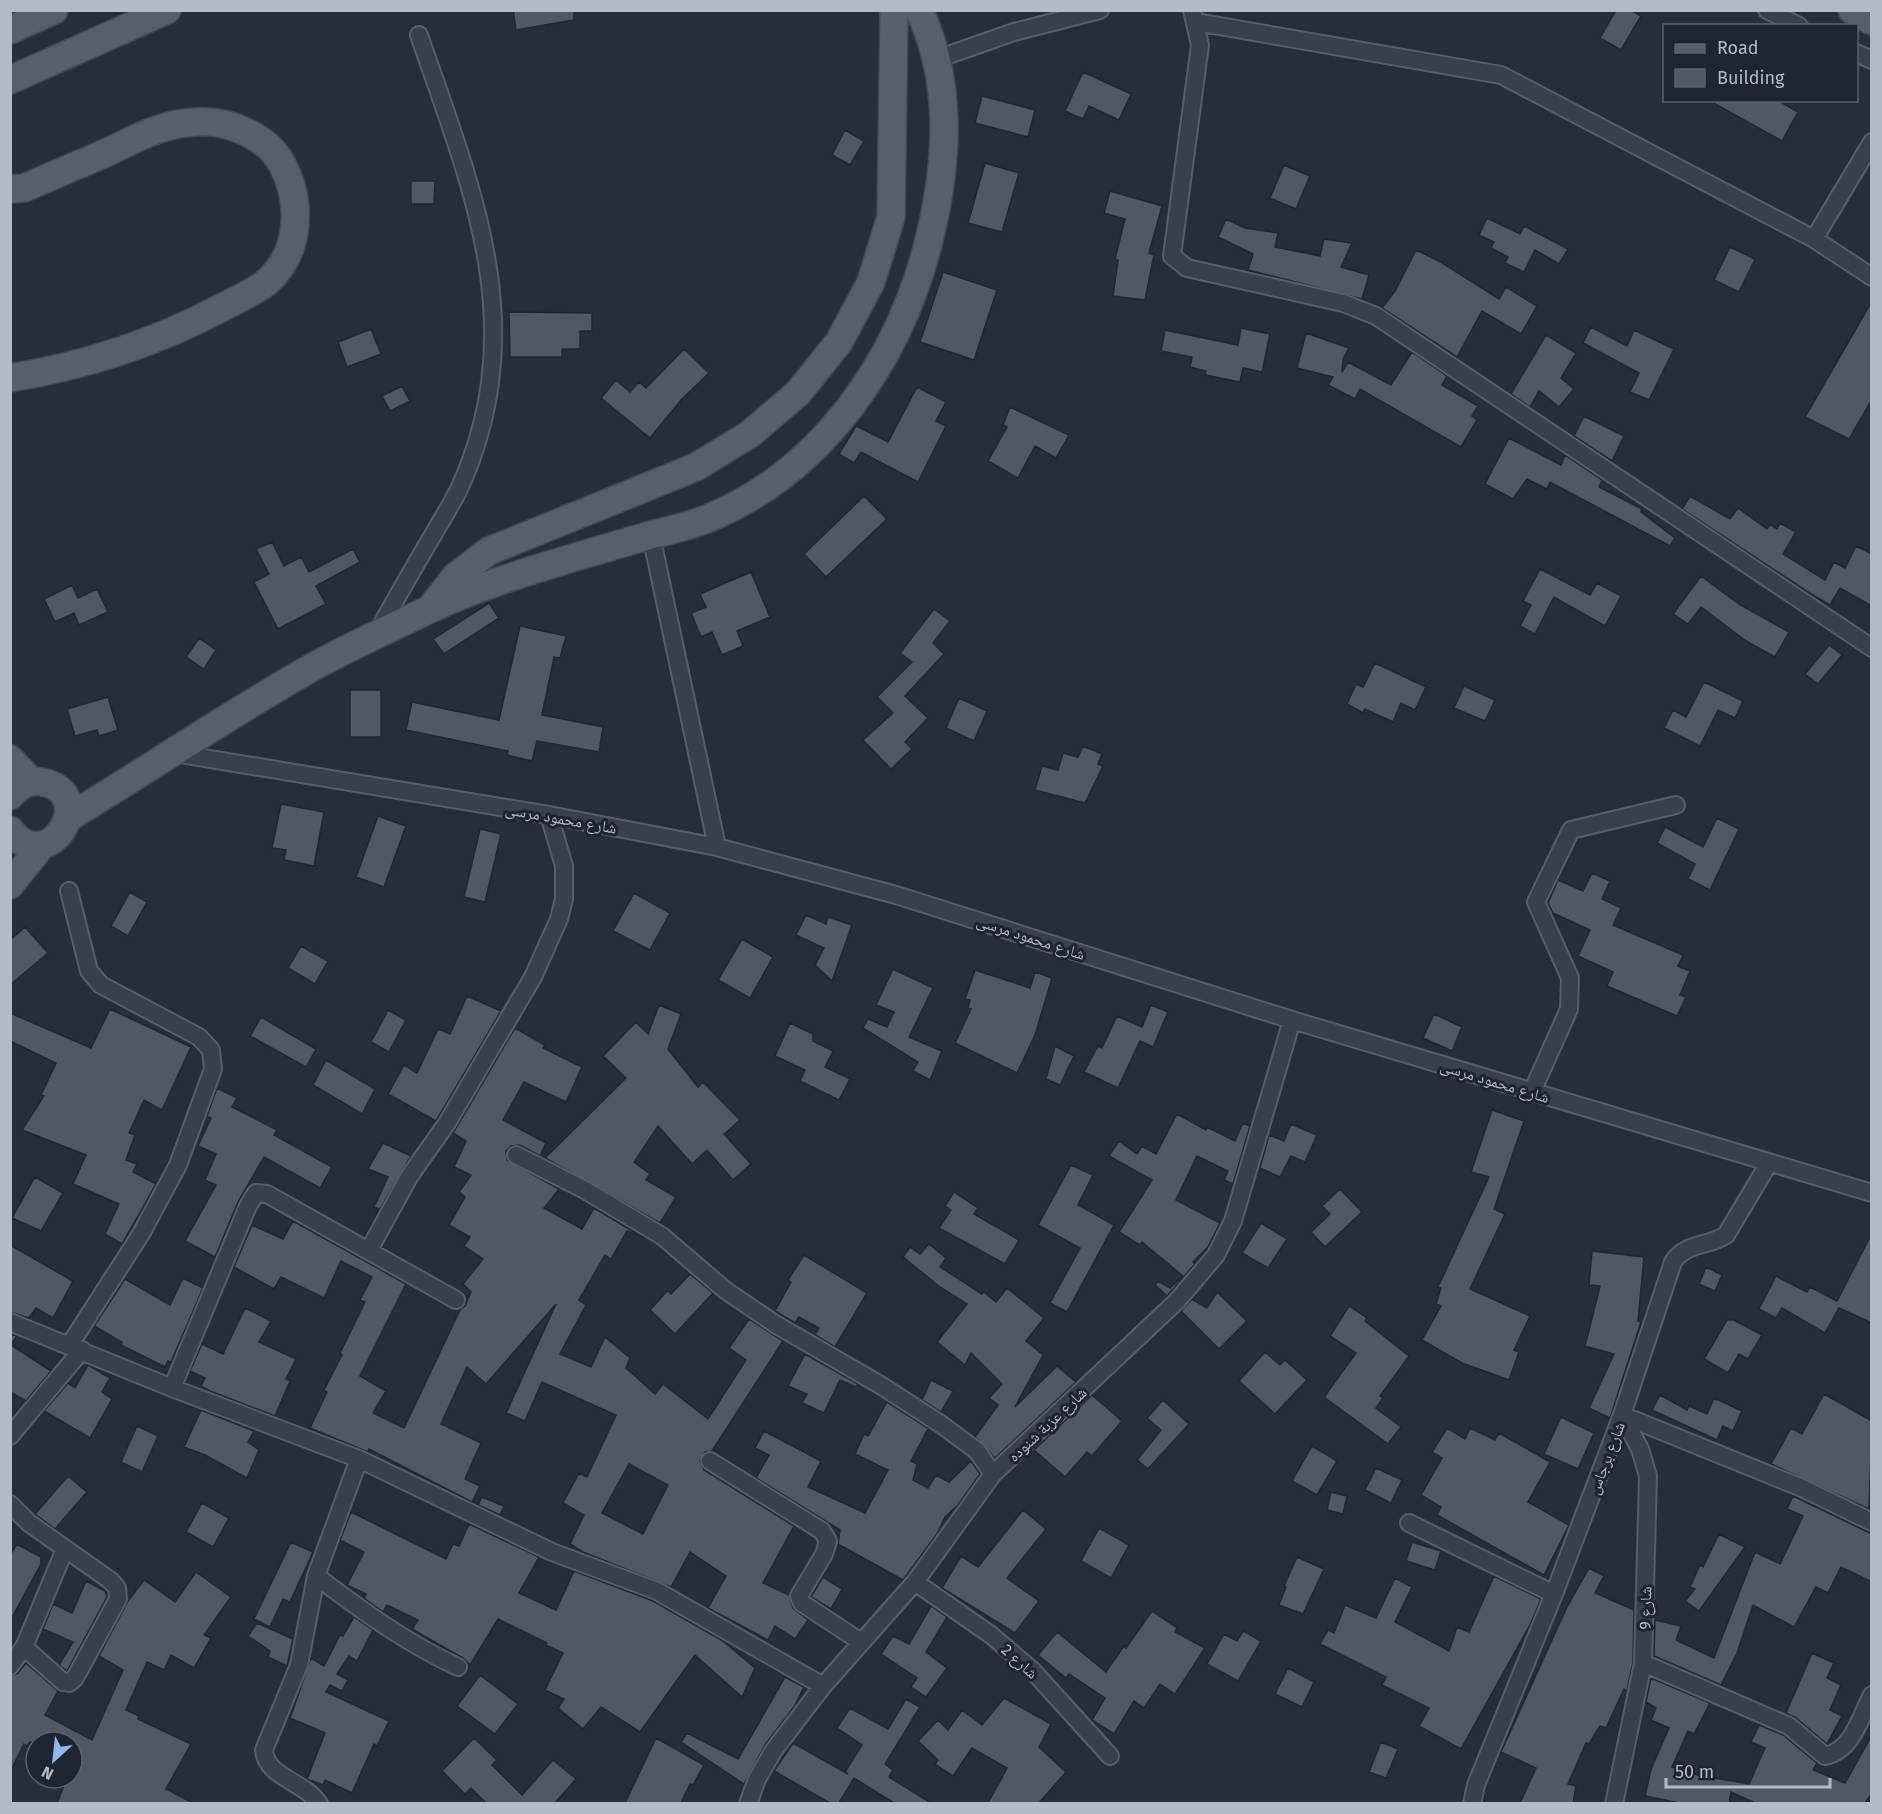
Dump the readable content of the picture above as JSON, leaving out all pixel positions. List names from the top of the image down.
{
  "streets": {
    "street": [
      "شارع محمود مرسى",
      "شارع عزبة شنوده",
      "شارع برجاس",
      "شارع 9",
      "شارع 2"
    ]
  },
  "crossings": [
    ["شارع محمود مرسى", "شارع عزبة شنوده"],
    ["شارع محمود مرسى", "شارع برجاس"],
    ["شارع عزبة شنوده", "شارع 2"],
    ["شارع برجاس", "شارع 9"]
  ],
  "legend": ["Road", "Building"],
  "scale_bar": "50 m",
  "north": "bottom left"
}
